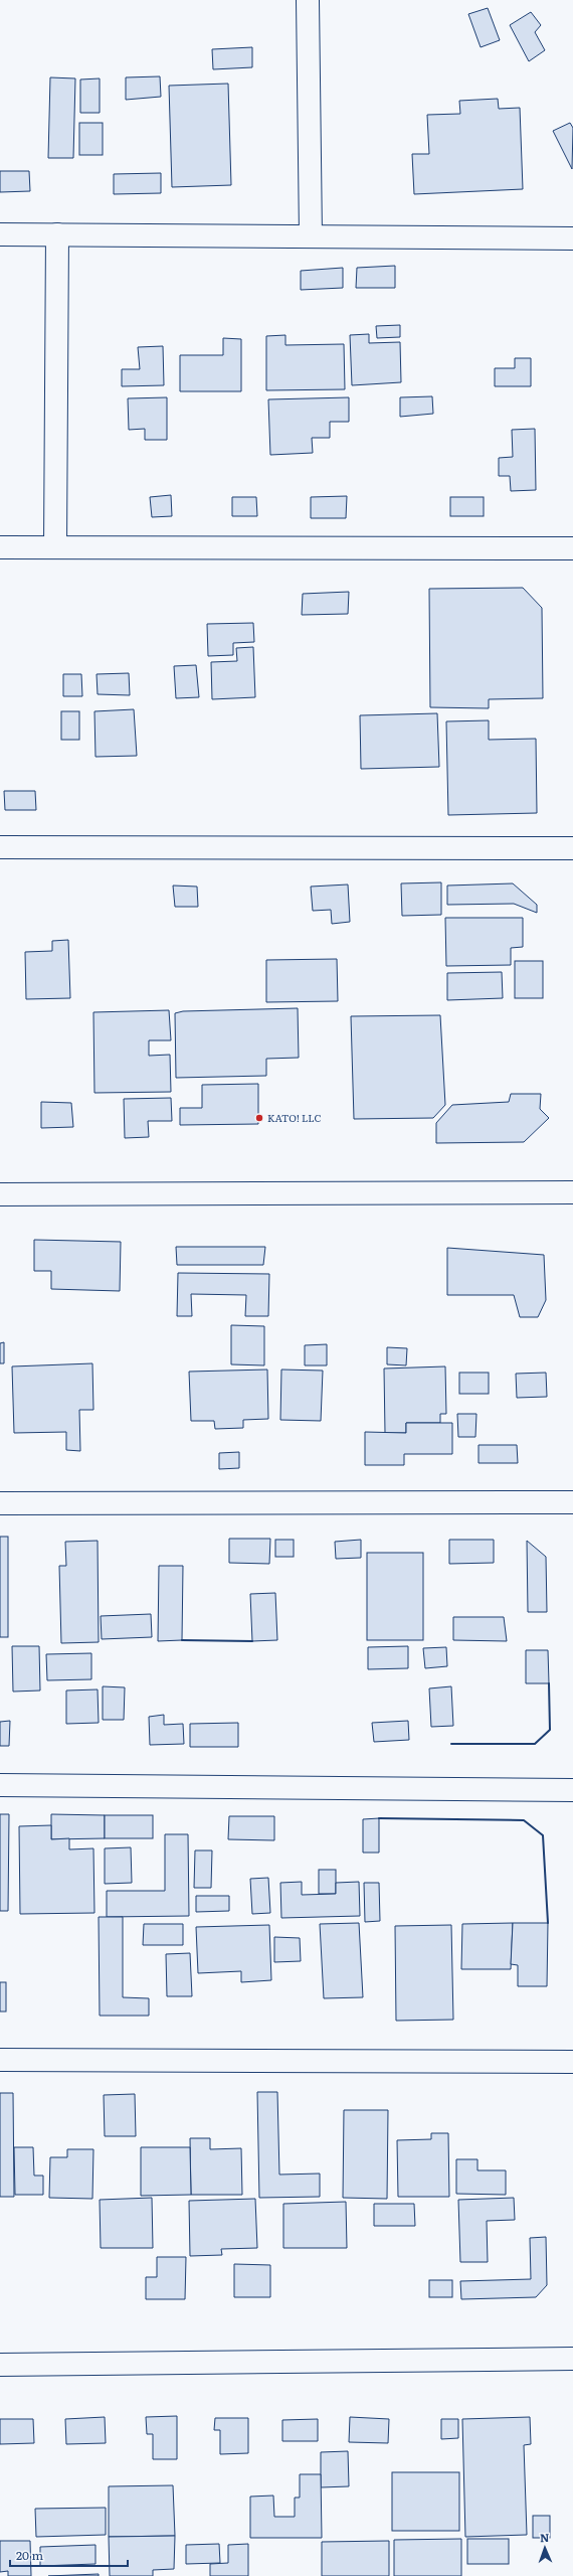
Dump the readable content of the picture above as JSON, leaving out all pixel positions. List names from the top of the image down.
{
  "places": ["KATO! LLC"],
  "scale_bar": "20 m",
  "north": "top"
}
